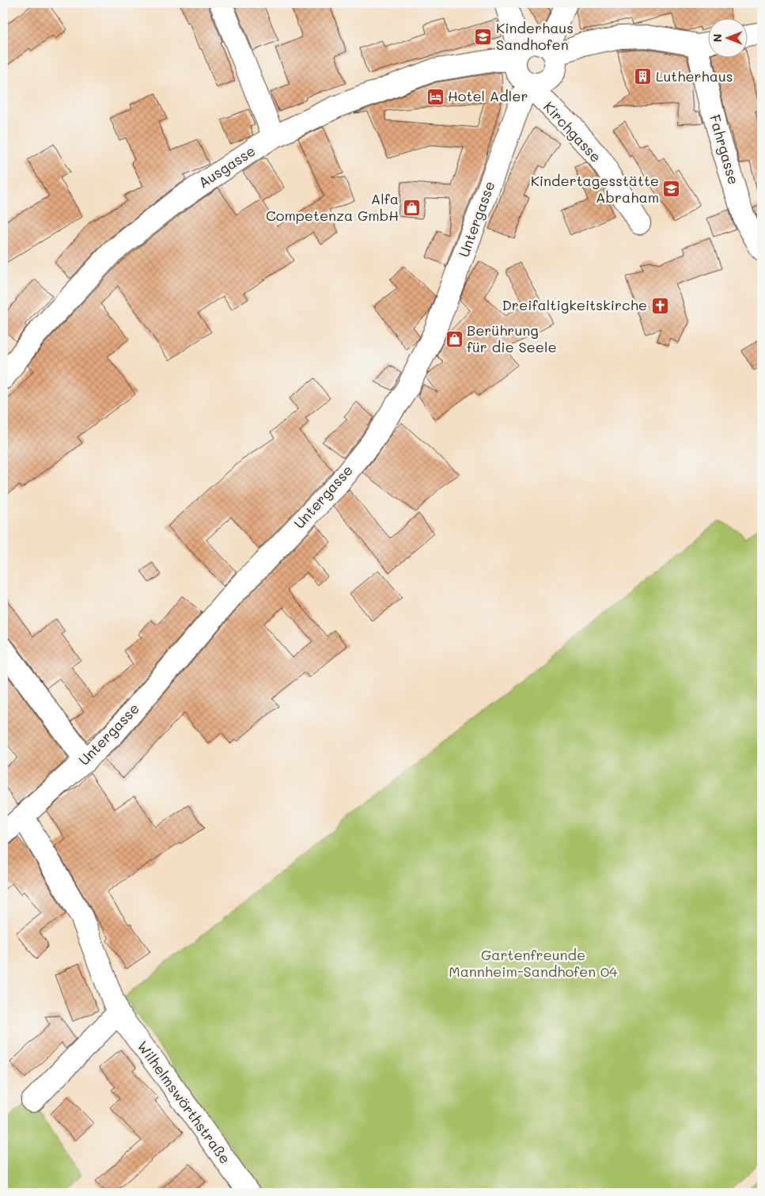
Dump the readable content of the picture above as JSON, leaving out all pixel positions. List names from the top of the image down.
{
  "streets": {
    "street": [
      "Kirchgasse",
      "Fahrgasse",
      "Ausgasse",
      "Untergasse",
      "Wilhelmswörthstraße"
    ]
  },
  "crossings": [
    ["Kirchgasse", "Ausgasse"],
    ["Kirchgasse", "Untergasse"],
    ["Ausgasse", "Untergasse"],
    ["Untergasse", "Wilhelmswörthstraße"]
  ],
  "parks": ["Gartenfreunde Mannheim-Sandhofen 04"],
  "places": {
    "school or university": ["Kinderhaus Sandhofen", "Kindertagesstätte Abraham"],
    "building": ["Lutherhaus"],
    "hotel": ["Hotel Adler"],
    "shop": ["Alfa Competenza GmbH", "Berührung für die Seele"],
    "church": ["Dreifaltigkeitskirche"]
  },
  "north": "left"
}
